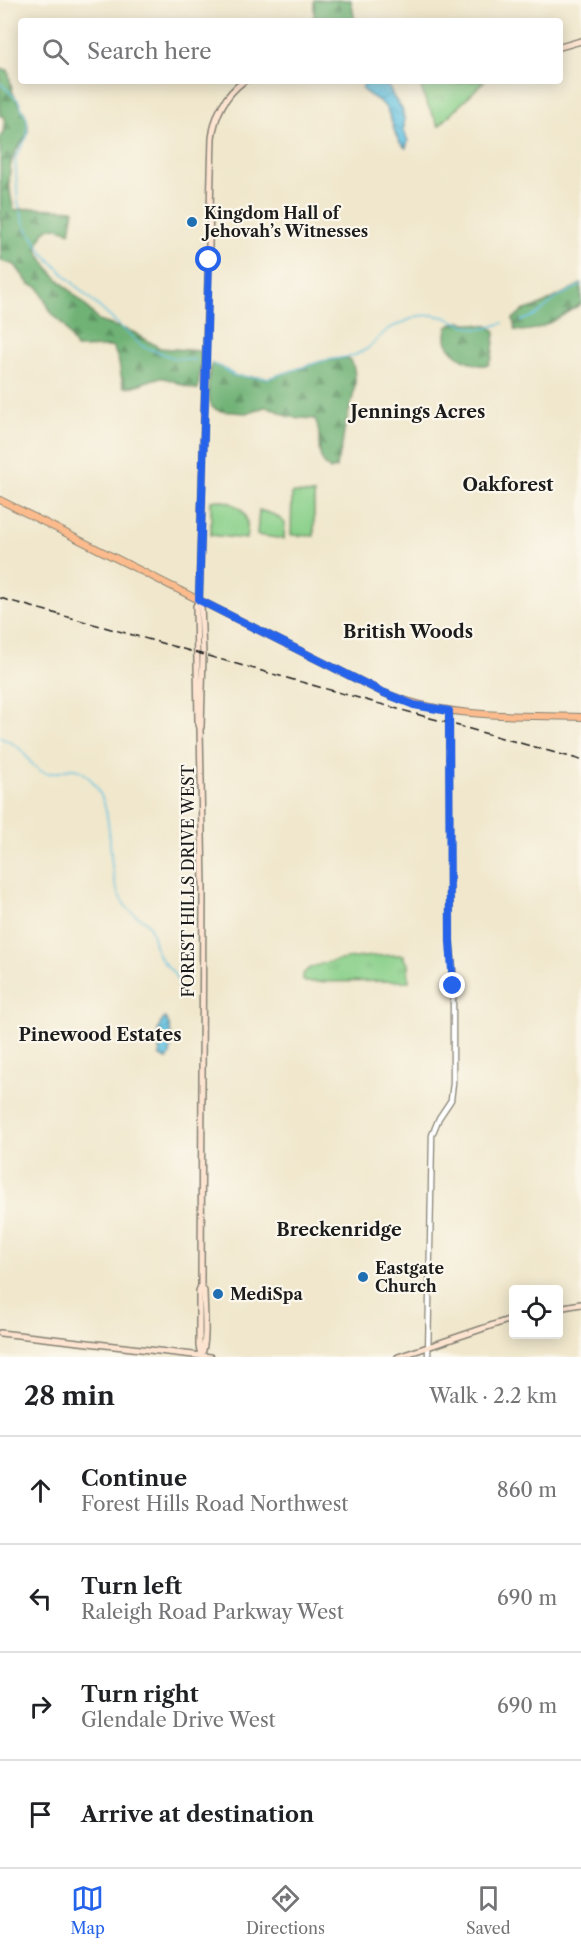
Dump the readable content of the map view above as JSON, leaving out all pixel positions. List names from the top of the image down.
{
  "streets": {
    "main road": ["FOREST HILLS DRIVE WEST"]
  },
  "districts": [
    "Jennings Acres",
    "Oakforest",
    "British Woods",
    "Pinewood Estates",
    "Breckenridge"
  ],
  "places": ["Kingdom Hall of Jehovah’s Witnesses", "Eastgate Church", "MediSpa"],
  "page": {
    "search": "Search here",
    "heading": ["28 min", "Walk · 2.2 km"],
    "list": [
      ["Continue", "Forest Hills Road Northwest", "860 m"],
      ["Turn left", "Raleigh Road Parkway West", "690 m"],
      ["Turn right", "Glendale Drive West", "690 m"],
      "Arrive at destination"
    ],
    "nav": ["Map", "Directions", "Saved"]
  }
}
